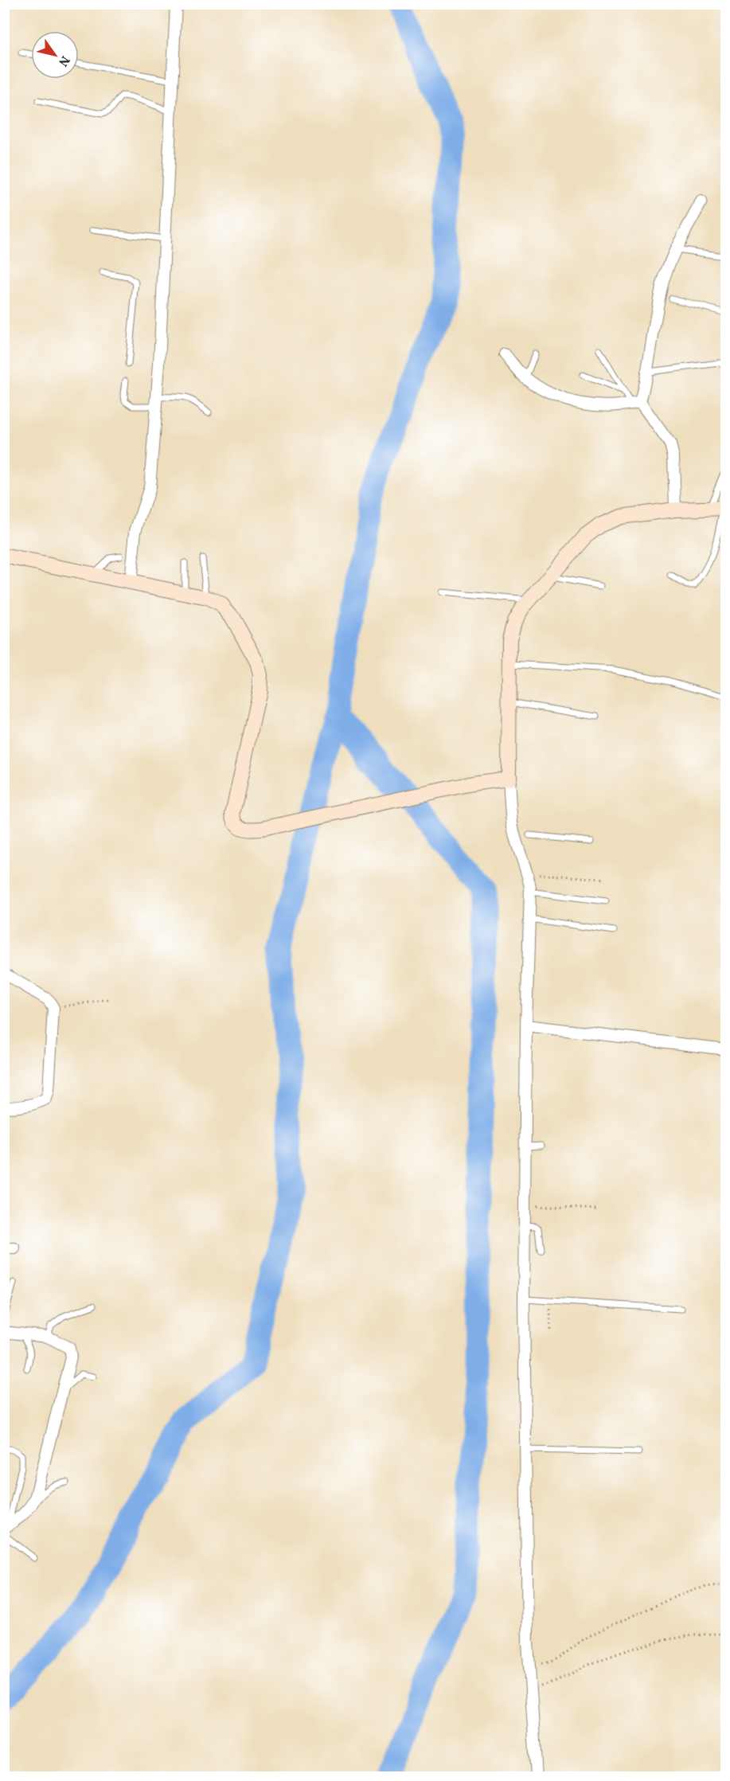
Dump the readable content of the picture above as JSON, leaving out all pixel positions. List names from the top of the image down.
{
  "north": "bottom right"
}
